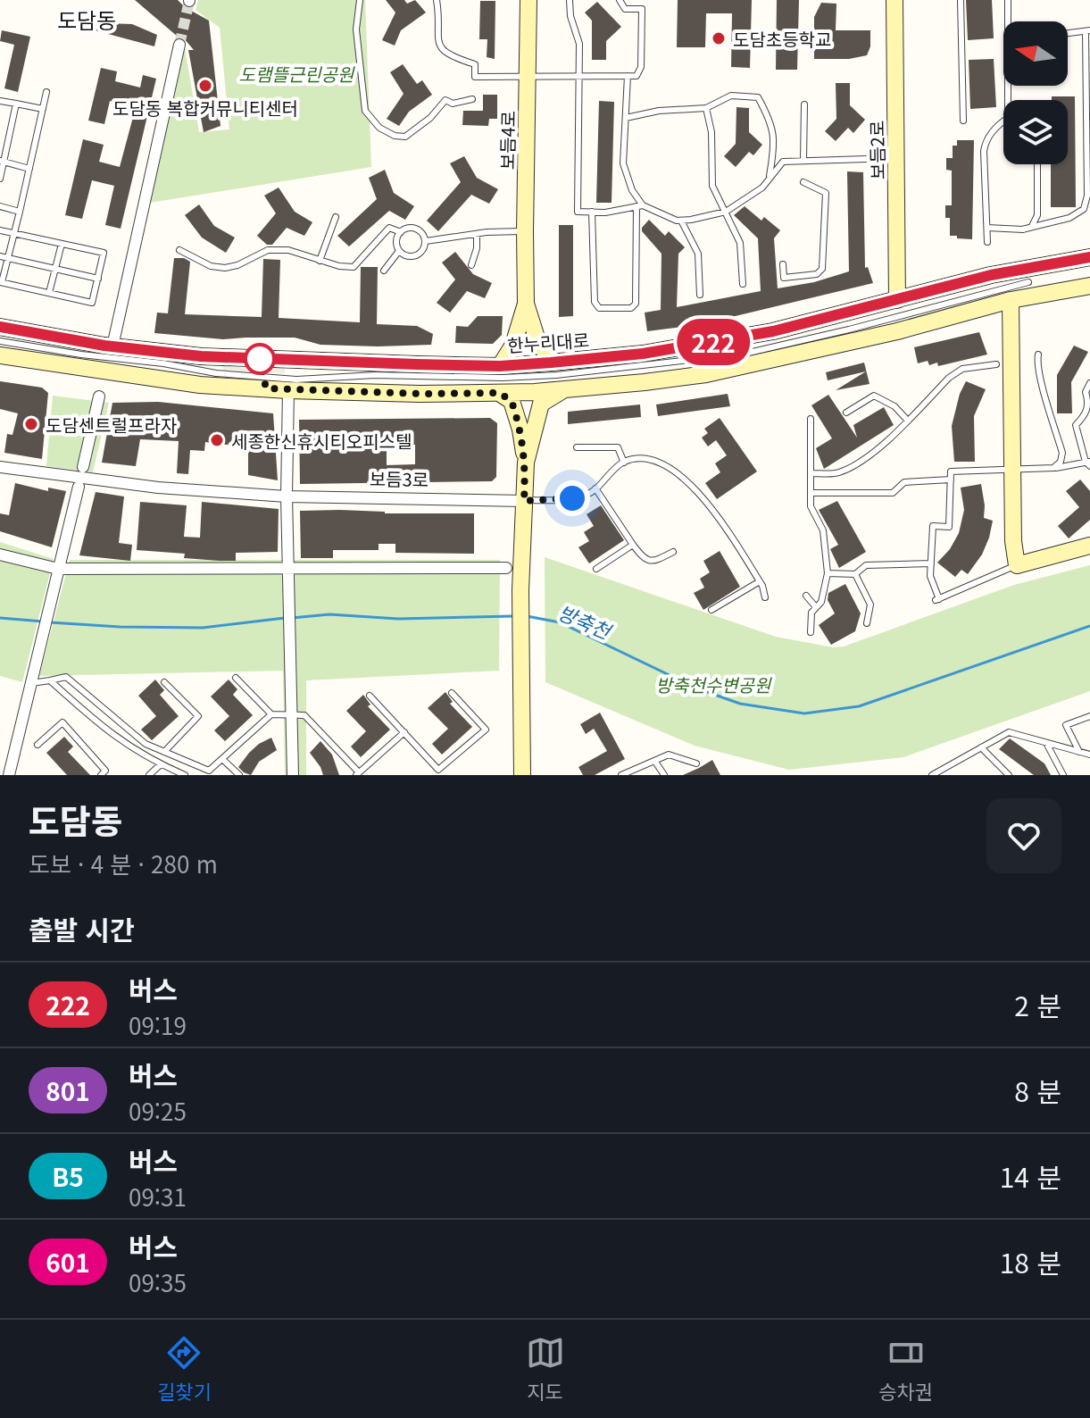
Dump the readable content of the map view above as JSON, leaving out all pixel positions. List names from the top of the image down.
{
  "streets": {
    "street": [
      "보듬4로",
      "보듬2로",
      "한누리대로",
      "보듬3로"
    ]
  },
  "crossings": [
    ["보듬2로", "한누리대로"]
  ],
  "districts": ["도담동"],
  "water": ["방축천"],
  "parks": ["도램뜰근린공원", "방축천수변공원"],
  "places": [
    "도담초등학교",
    "도담동 복합커뮤니티센터",
    "도담센트럴프라자",
    "세종한신휴시티오피스텔"
  ],
  "lines": ["bus line 222"],
  "north": "left",
  "page": {
    "on_map": "222",
    "heading": [
      ["도담동", "도보 · 4 분 · 280 m"],
      "출발 시간"
    ],
    "list": [
      {
        "mark": "222",
        "name": "버스",
        "note": "09:19",
        "value": "2 분"
      },
      {
        "mark": "801",
        "name": "버스",
        "note": "09:25",
        "value": "8 분"
      },
      {
        "mark": "B5",
        "name": "버스",
        "note": "09:31",
        "value": "14 분"
      },
      {
        "mark": "601",
        "name": "버스",
        "note": "09:35",
        "value": "18 분"
      }
    ],
    "tabs": ["길찾기", "지도", "승차권"]
  }
}
